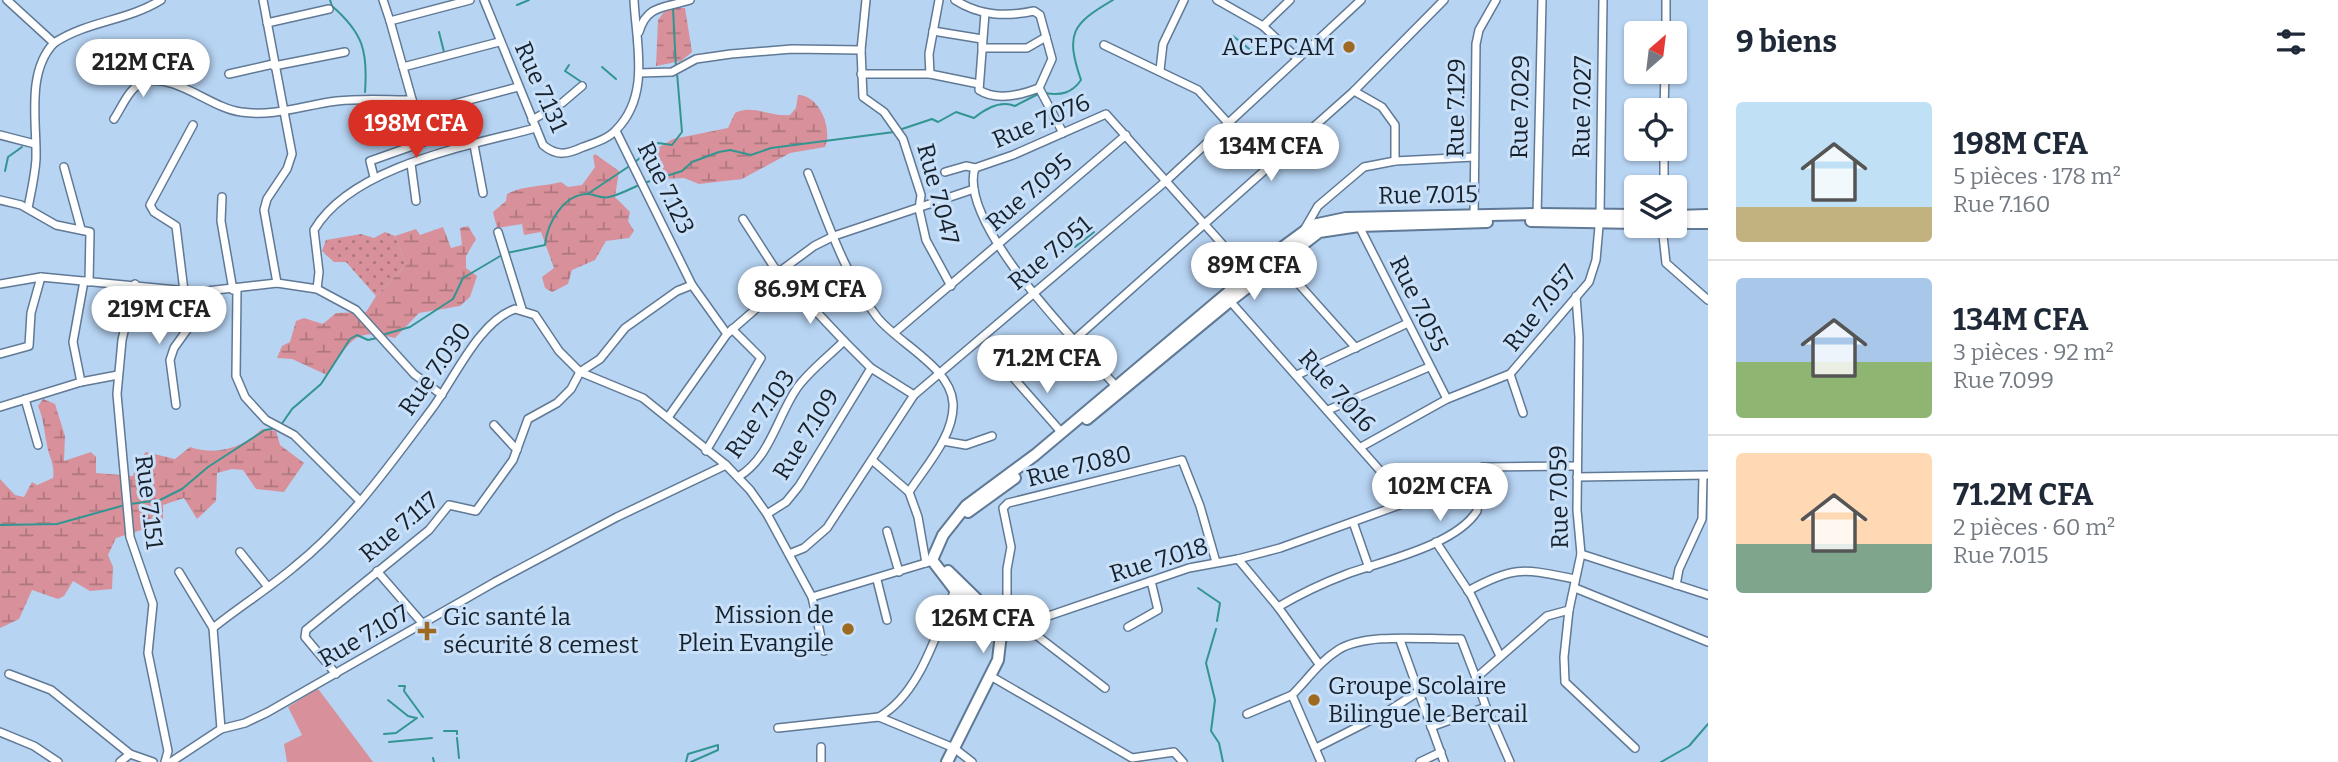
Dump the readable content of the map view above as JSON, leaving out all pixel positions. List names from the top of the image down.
{
  "streets": {
    "main road": ["Rue 7.015"],
    "street": [
      "Rue 7.131",
      "Rue 7.029",
      "Rue 7.027",
      "Rue 7.129",
      "Rue 7.076",
      "Rue 7.123",
      "Rue 7.095",
      "Rue 7.047",
      "Rue 7.051",
      "Rue 7.055",
      "Rue 7.057",
      "Rue 7.030",
      "Rue 7.016",
      "Rue 7.103",
      "Rue 7.109",
      "Rue 7.080",
      "Rue 7.059",
      "Rue 7.151",
      "Rue 7.117",
      "Rue 7.018",
      "Rue 7.107"
    ]
  },
  "crossings": [
    ["Rue 7.131", "Rue 7.123"],
    ["Rue 7.029", "Rue 7.015"],
    ["Rue 7.027", "Rue 7.015"],
    ["Rue 7.027", "Rue 7.057"],
    ["Rue 7.129", "Rue 7.015"],
    ["Rue 7.076", "Rue 7.095"],
    ["Rue 7.076", "Rue 7.015"],
    ["Rue 7.076", "Rue 7.051"],
    ["Rue 7.123", "Rue 7.117"],
    ["Rue 7.095", "Rue 7.047"],
    ["Rue 7.015", "Rue 7.055"],
    ["Rue 7.015", "Rue 7.057"],
    ["Rue 7.015", "Rue 7.016"],
    ["Rue 7.055", "Rue 7.057"],
    ["Rue 7.057", "Rue 7.016"],
    ["Rue 7.057", "Rue 7.059"],
    ["Rue 7.016", "Rue 7.018"],
    ["Rue 7.080", "Rue 7.018"],
    ["Rue 7.151", "Rue 7.107"],
    ["Rue 7.117", "Rue 7.107"]
  ],
  "places": {
    "other": ["ACEPCAM", "Mission de Plein Evangile", "Groupe Scolaire Bilingue le Bercail"],
    "health": ["Gic santé la sécurité 8 cemest"]
  },
  "north": "top right",
  "page": {
    "heading": "9 biens",
    "price": [
      "212M CFA",
      "198M CFA",
      "134M CFA",
      "89M CFA",
      "86.9M CFA",
      "219M CFA",
      "71.2M CFA",
      "102M CFA",
      "126M CFA"
    ],
    "list": [
      {
        "name": "198M CFA",
        "note": "5 pièces · 178 m² · Rue 7.160"
      },
      {
        "name": "134M CFA",
        "note": "3 pièces · 92 m² · Rue 7.099"
      },
      {
        "name": "71.2M CFA",
        "note": "2 pièces · 60 m² · Rue 7.015"
      }
    ]
  }
}
